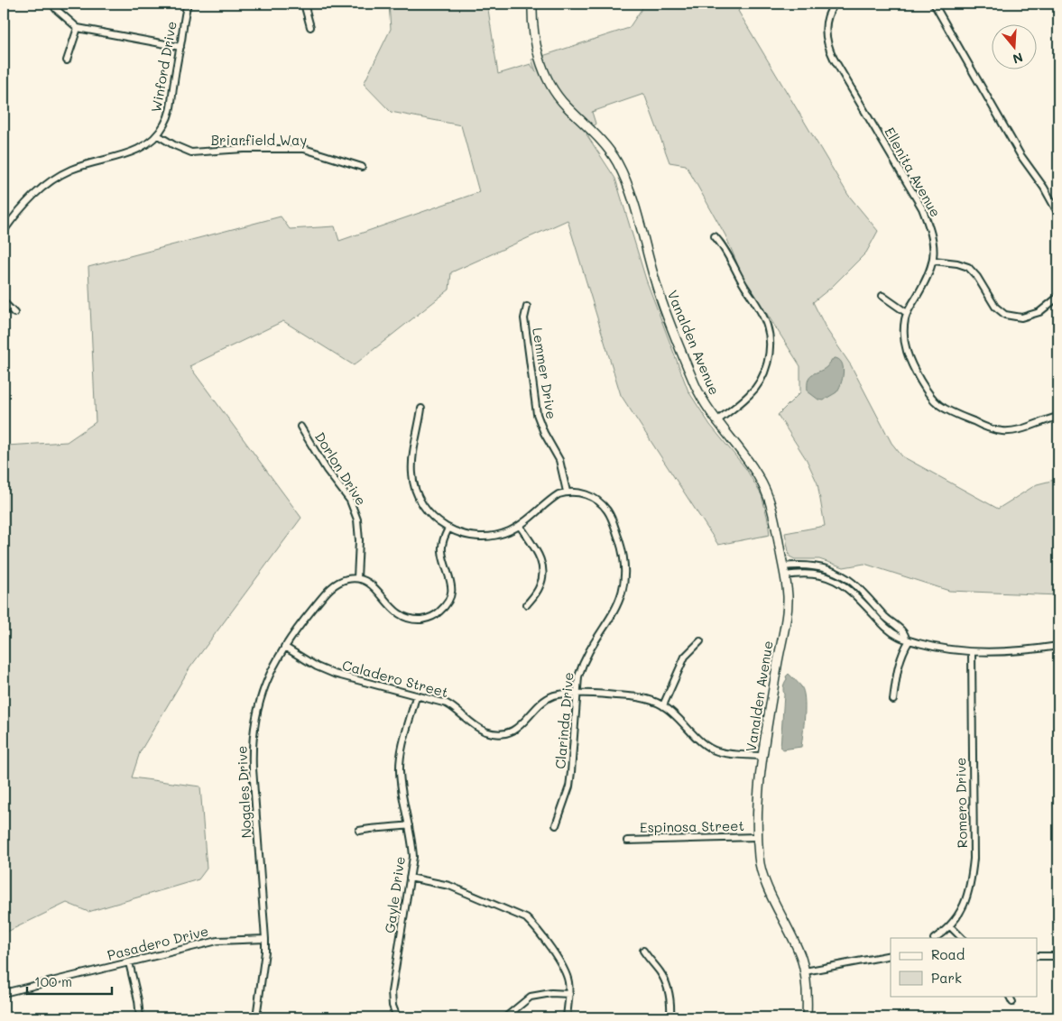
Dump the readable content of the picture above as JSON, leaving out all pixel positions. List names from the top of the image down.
{
  "streets": {
    "main road": ["Vanalden Avenue"],
    "street": [
      "Winford Drive",
      "Briarfield Way",
      "Ellenita Avenue",
      "Lemmer Drive",
      "Dorlon Drive",
      "Caladero Street",
      "Clarinda Drive",
      "Nogales Drive",
      "Romero Drive",
      "Espinosa Street",
      "Gayle Drive",
      "Pasadero Drive"
    ]
  },
  "crossings": [
    ["Winford Drive", "Briarfield Way"],
    ["Vanalden Avenue", "Caladero Street"],
    ["Vanalden Avenue", "Espinosa Street"],
    ["Lemmer Drive", "Clarinda Drive"],
    ["Dorlon Drive", "Nogales Drive"],
    ["Caladero Street", "Clarinda Drive"],
    ["Caladero Street", "Nogales Drive"],
    ["Caladero Street", "Gayle Drive"],
    ["Nogales Drive", "Pasadero Drive"]
  ],
  "legend": ["Road", "Park"],
  "scale_bar": "100 m",
  "north": "bottom"
}
